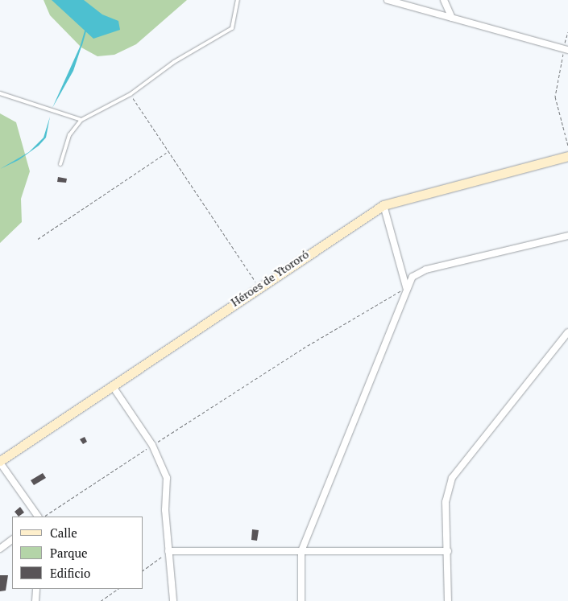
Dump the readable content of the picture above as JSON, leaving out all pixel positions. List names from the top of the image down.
{
  "streets": {
    "main road": ["Héroes de Ytororó"]
  },
  "legend": ["Calle", "Parque", "Edificio"]
}
